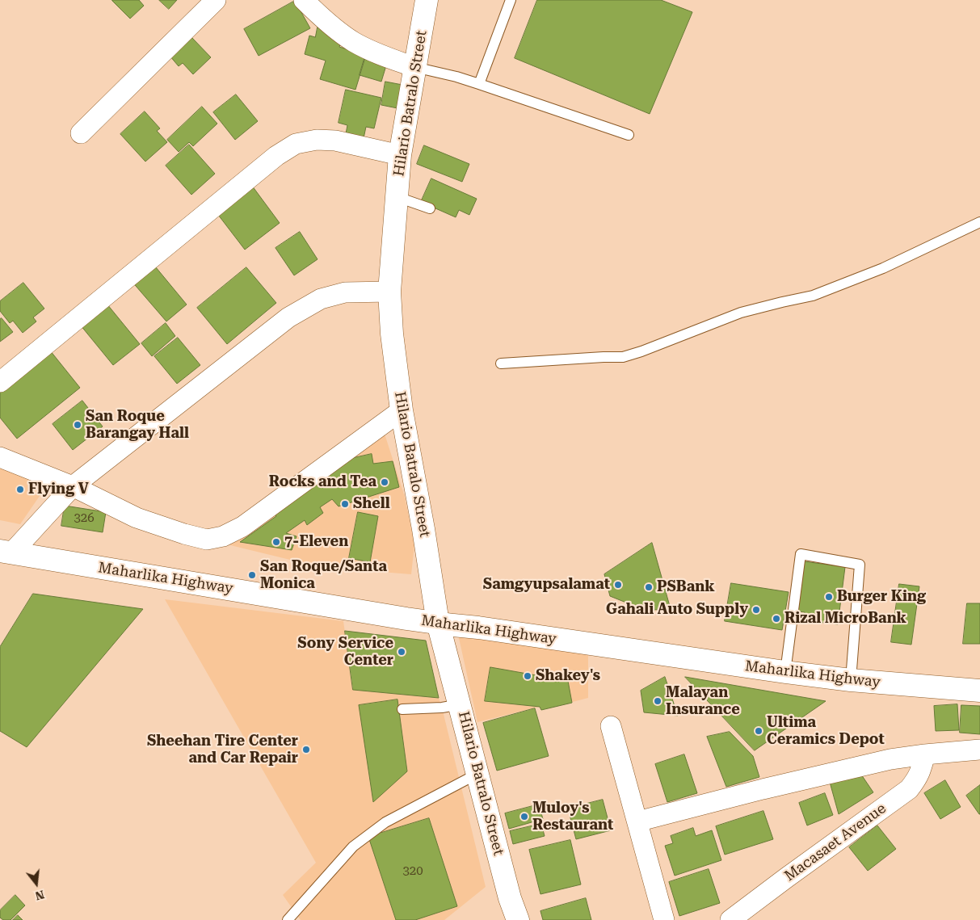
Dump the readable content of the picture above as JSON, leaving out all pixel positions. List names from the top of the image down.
{
  "streets": {
    "main road": ["Hilario Batralo Street", "Maharlika Highway"],
    "street": ["Macasaet Avenue"]
  },
  "crossings": [
    ["Hilario Batralo Street", "Maharlika Highway"]
  ],
  "places": [
    "San Roque Barangay Hall",
    "Rocks and Tea",
    "Flying V",
    "Shell",
    "7-Eleven",
    "San Roque/Santa Monica",
    "Samgyupsalamat",
    "PSBank",
    "Burger King",
    "Gahali Auto Supply",
    "Rizal MicroBank",
    "Sony Service Center",
    "Shakey's",
    "Malayan Insurance",
    "Ultima Ceramics Depot",
    "Sheehan Tire Center and Car Repair",
    "Muloy's Restaurant"
  ],
  "house_numbers": ["326", "320"],
  "north": "bottom"
}
